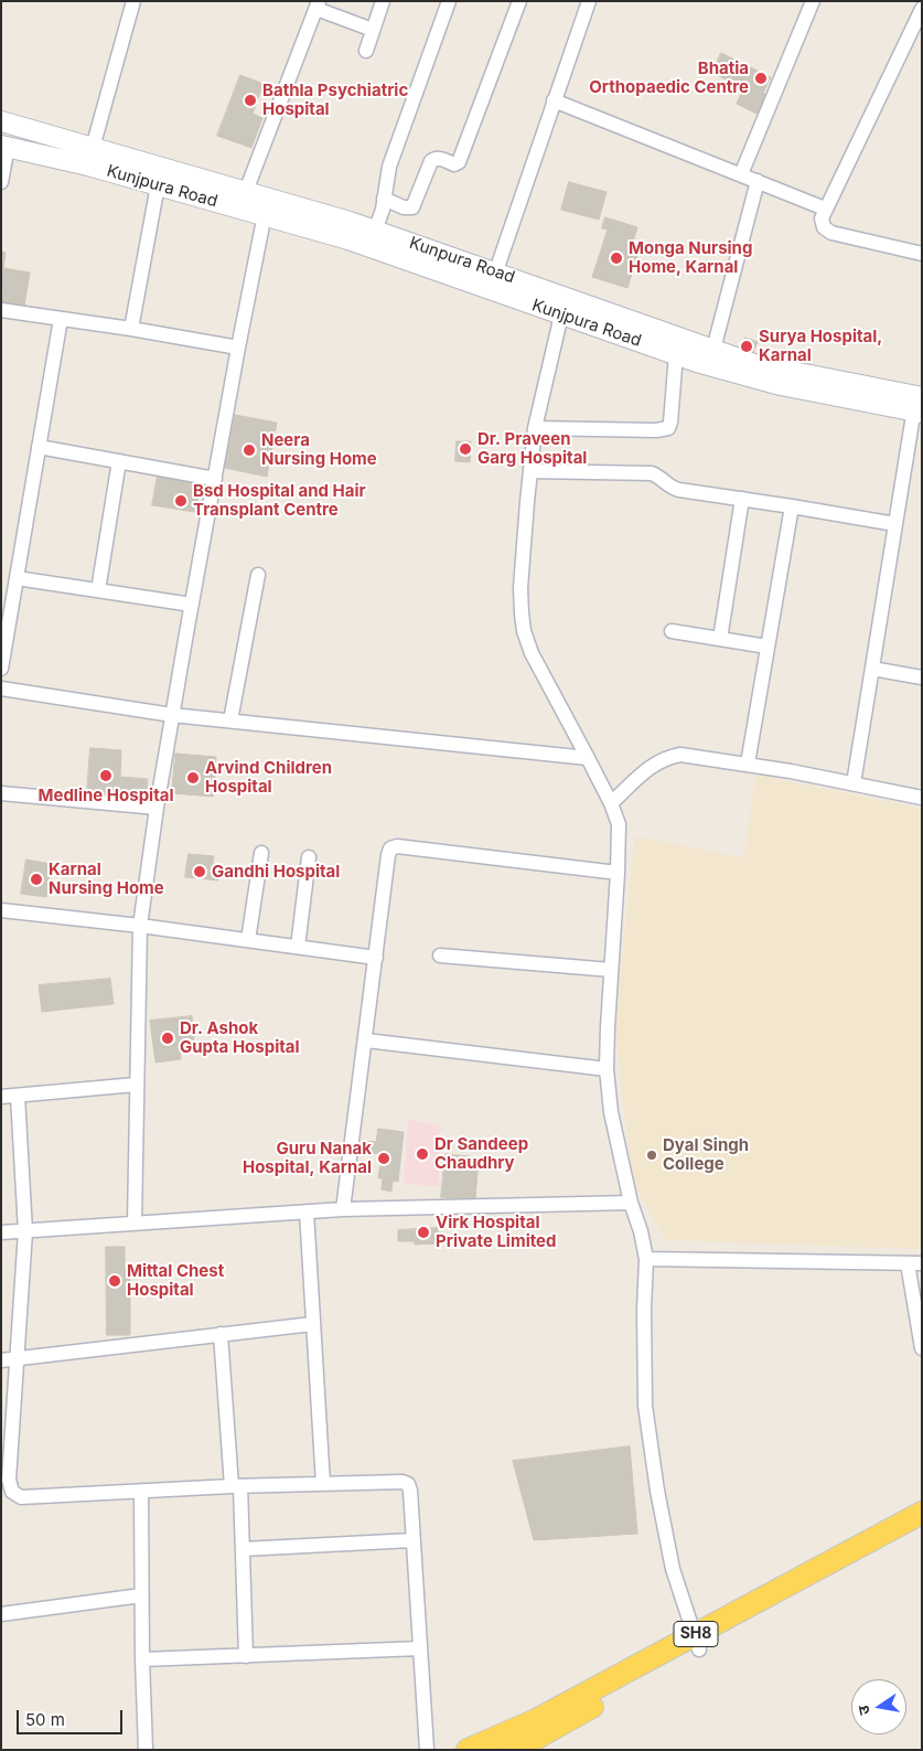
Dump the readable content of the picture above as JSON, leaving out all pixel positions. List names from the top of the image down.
{
  "streets": {
    "main road": ["SH8"],
    "street": ["Kunjpura Road", "Kunpura Road"]
  },
  "crossings": [
    ["Kunjpura Road", "Kunpura Road"]
  ],
  "places": [
    "Bhatia Orthopaedic Centre",
    "Bathla Psychiatric Hospital",
    "Monga Nursing Home, Karnal",
    "Surya Hospital, Karnal",
    "Dr. Praveen Garg Hospital",
    "Neera Nursing Home",
    "Bsd Hospital and Hair Transplant Centre",
    "Medline Hospital",
    "Arvind Children Hospital",
    "Gandhi Hospital",
    "Karnal Nursing Home",
    "Dr. Ashok Gupta Hospital",
    "Dr Sandeep Chaudhry",
    "Dyal Singh College",
    "Guru Nanak Hospital, Karnal",
    "Virk Hospital Private Limited",
    "Mittal Chest Hospital"
  ],
  "scale_bar": "50 m",
  "north": "left"
}
